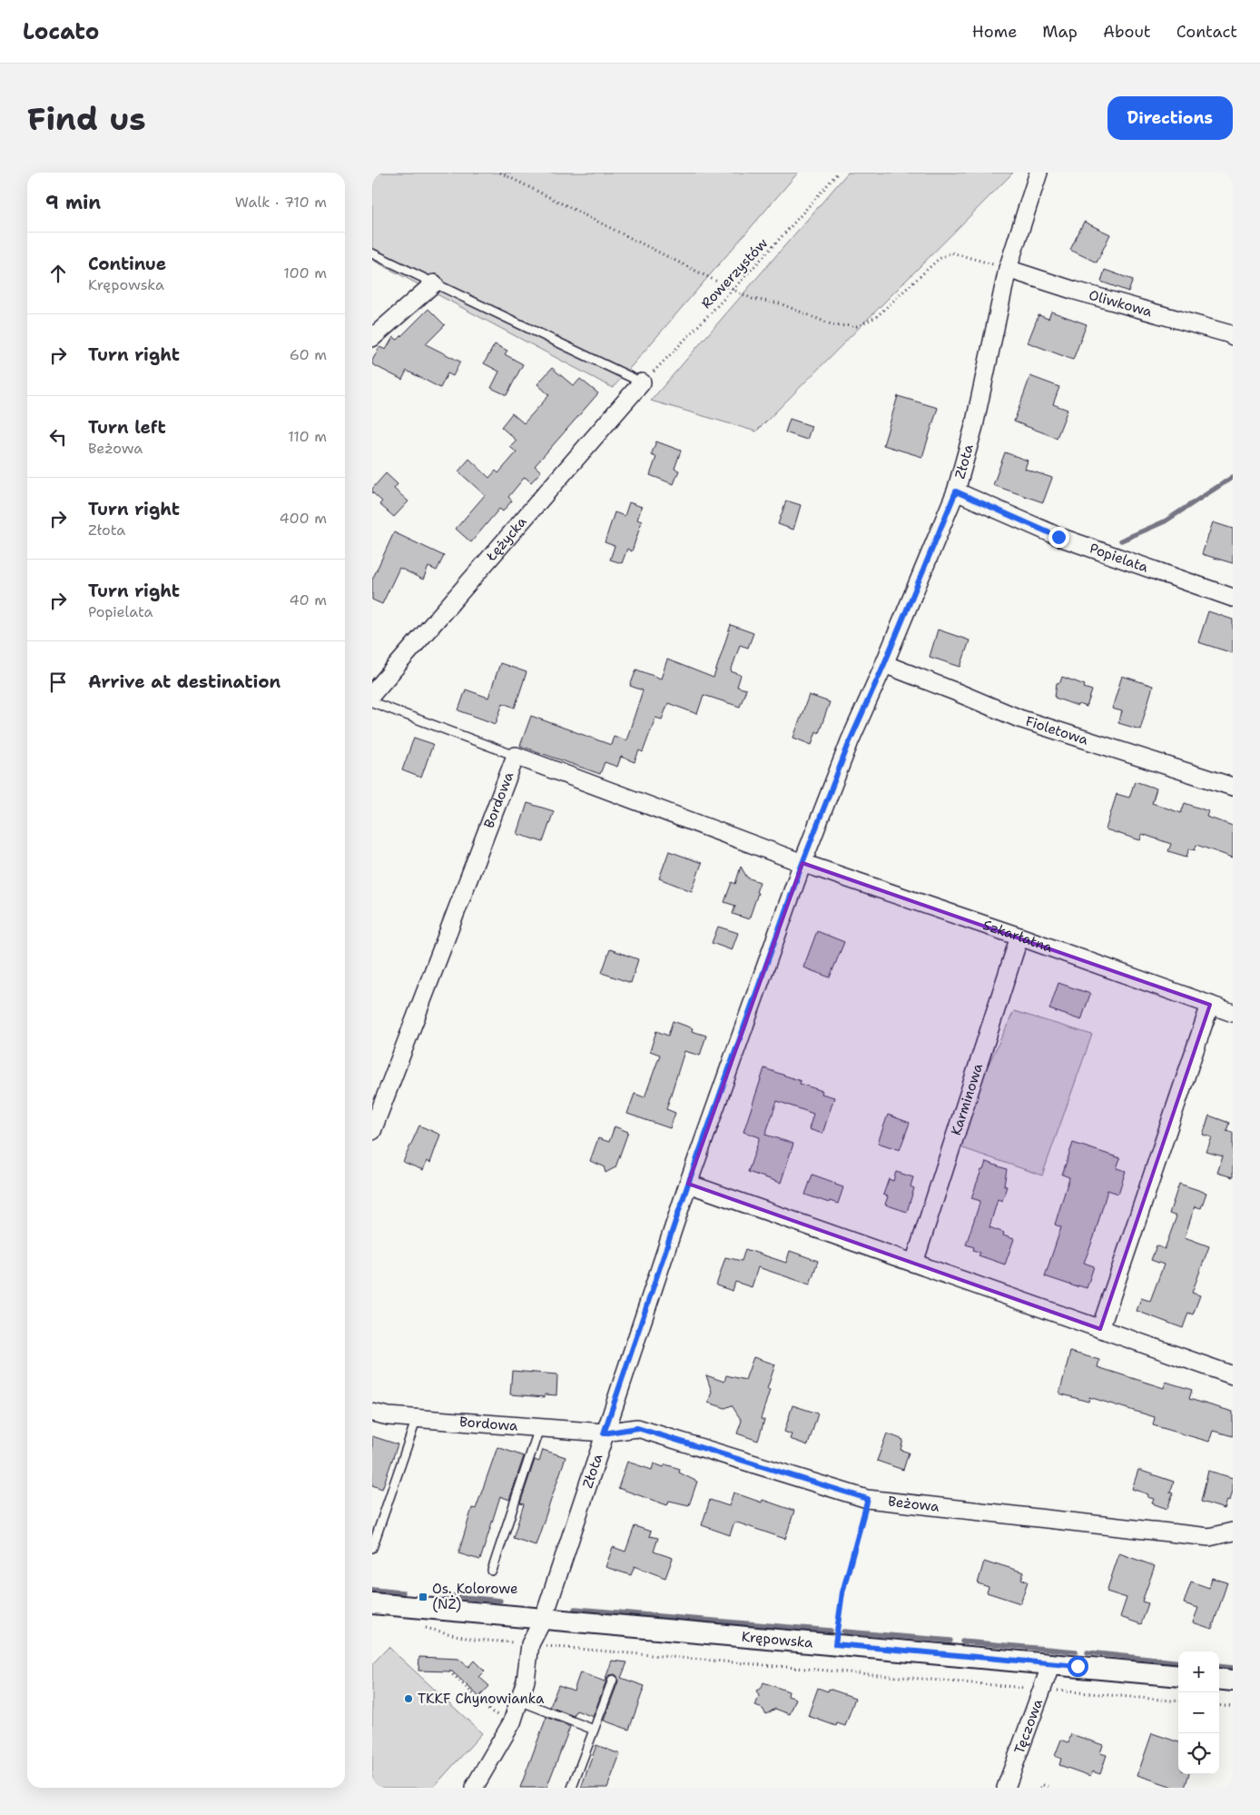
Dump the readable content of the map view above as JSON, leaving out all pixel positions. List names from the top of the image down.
{
  "streets": {
    "street": [
      "Oliwkowa",
      "Złota",
      "Łężycka",
      "Popielata",
      "Fioletowa",
      "Bordowa",
      "Szkarłatna",
      "Karminowa",
      "Beżowa",
      "Krępowska",
      "Tęczowa"
    ],
    "path": ["Rowerzystów"]
  },
  "crossings": [
    ["Rowerzystów", "Łężycka"],
    ["Oliwkowa", "Złota"],
    ["Złota", "Popielata"],
    ["Złota", "Fioletowa"],
    ["Złota", "Bordowa"],
    ["Złota", "Szkarłatna"],
    ["Złota", "Beżowa"],
    ["Złota", "Krępowska"],
    ["Bordowa", "Szkarłatna"],
    ["Bordowa", "Beżowa"],
    ["Szkarłatna", "Karminowa"],
    ["Krępowska", "Tęczowa"]
  ],
  "places": {
    "transit": ["Os. Kolorowe (NŻ)"],
    "other": ["TKKF Chynowianka"]
  },
  "page": {
    "header": "Locato",
    "nav": [
      "Home",
      "Map",
      "About",
      "Contact"
    ],
    "buttons": "Directions",
    "title": "Find us",
    "heading": ["9 min", "Walk · 710 m"],
    "list": [
      ["Continue", "Krępowska", "100 m"],
      ["Turn right", "60 m"],
      ["Turn left", "Beżowa", "110 m"],
      ["Turn right", "Złota", "400 m"],
      ["Turn right", "Popielata", "40 m"],
      "Arrive at destination"
    ],
    "map_buttons": ["+", "−"]
  }
}
